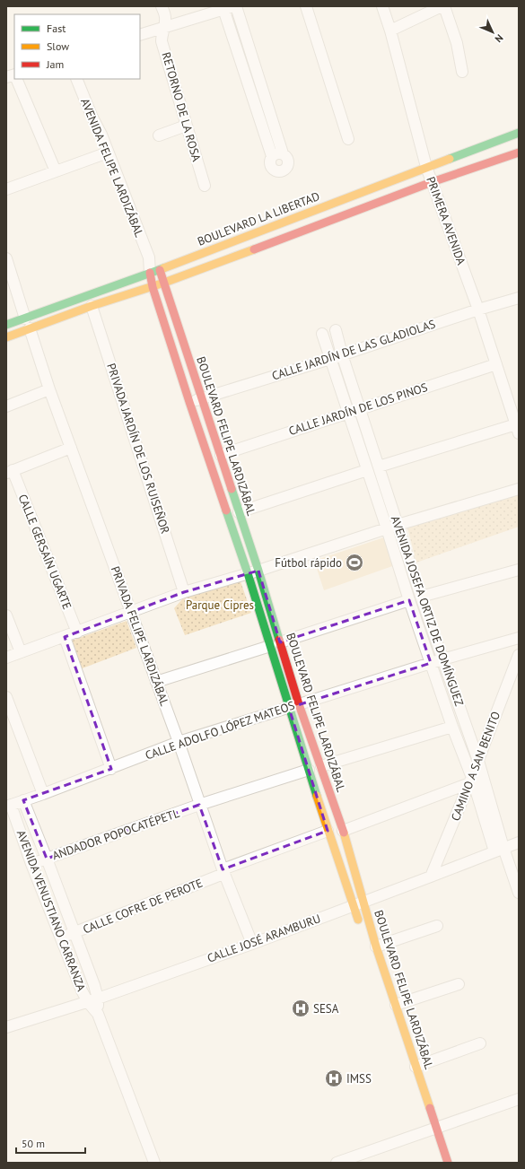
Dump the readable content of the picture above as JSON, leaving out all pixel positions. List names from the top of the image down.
{
  "streets": {
    "main road": ["BOULEVARD LA LIBERTAD", "BOULEVARD FELIPE LARDIZÁBAL"],
    "street": [
      "RETORNO DE LA ROSA",
      "AVENIDA FELIPE LARDIZÁBAL",
      "PRIMERA AVENIDA",
      "CALLE JARDÍN DE LAS GLADIOLAS",
      "CALLE JARDÍN DE LOS PINOS",
      "PRIVADA JARDÍN DE LOS RUISEÑOR",
      "CALLE GERSAÍN UGARTE",
      "AVENIDA JOSEFA ORTIZ DE DOMÍNGUEZ",
      "PRIVADA FELIPE LARDIZÁBAL",
      "CALLE ADOLFO LÓPEZ MATEOS",
      "CAMINO A SAN BENITO",
      "ANDADOR POPOCATÉPETL",
      "CALLE COFRE DE PEROTE",
      "AVENIDA VENUSTIANO CARRANZA",
      "CALLE JOSÉ ARAMBURU"
    ]
  },
  "crossings": [
    ["AVENIDA FELIPE LARDIZÁBAL", "BOULEVARD LA LIBERTAD"],
    ["AVENIDA FELIPE LARDIZÁBAL", "BOULEVARD FELIPE LARDIZÁBAL"],
    ["BOULEVARD LA LIBERTAD", "PRIMERA AVENIDA"],
    ["BOULEVARD LA LIBERTAD", "BOULEVARD FELIPE LARDIZÁBAL"],
    ["BOULEVARD LA LIBERTAD", "PRIVADA JARDÍN DE LOS RUISEÑOR"],
    ["BOULEVARD LA LIBERTAD", "PRIVADA FELIPE LARDIZÁBAL"],
    ["PRIMERA AVENIDA", "CALLE JARDÍN DE LAS GLADIOLAS"],
    ["PRIMERA AVENIDA", "CALLE JARDÍN DE LOS PINOS"],
    ["CALLE JARDÍN DE LAS GLADIOLAS", "BOULEVARD FELIPE LARDIZÁBAL"],
    ["CALLE JARDÍN DE LAS GLADIOLAS", "AVENIDA JOSEFA ORTIZ DE DOMÍNGUEZ"],
    ["CALLE JARDÍN DE LOS PINOS", "BOULEVARD FELIPE LARDIZÁBAL"],
    ["CALLE JARDÍN DE LOS PINOS", "AVENIDA JOSEFA ORTIZ DE DOMÍNGUEZ"],
    ["BOULEVARD FELIPE LARDIZÁBAL", "CALLE ADOLFO LÓPEZ MATEOS"],
    ["BOULEVARD FELIPE LARDIZÁBAL", "ANDADOR POPOCATÉPETL"],
    ["BOULEVARD FELIPE LARDIZÁBAL", "CALLE COFRE DE PEROTE"],
    ["BOULEVARD FELIPE LARDIZÁBAL", "CALLE JOSÉ ARAMBURU"],
    ["AVENIDA JOSEFA ORTIZ DE DOMÍNGUEZ", "CALLE ADOLFO LÓPEZ MATEOS"],
    ["AVENIDA JOSEFA ORTIZ DE DOMÍNGUEZ", "CAMINO A SAN BENITO"],
    ["AVENIDA JOSEFA ORTIZ DE DOMÍNGUEZ", "CALLE JOSÉ ARAMBURU"],
    ["PRIVADA FELIPE LARDIZÁBAL", "CALLE ADOLFO LÓPEZ MATEOS"],
    ["PRIVADA FELIPE LARDIZÁBAL", "ANDADOR POPOCATÉPETL"],
    ["PRIVADA FELIPE LARDIZÁBAL", "CALLE COFRE DE PEROTE"],
    ["PRIVADA FELIPE LARDIZÁBAL", "CALLE JOSÉ ARAMBURU"],
    ["CALLE ADOLFO LÓPEZ MATEOS", "AVENIDA VENUSTIANO CARRANZA"],
    ["CAMINO A SAN BENITO", "CALLE JOSÉ ARAMBURU"],
    ["ANDADOR POPOCATÉPETL", "AVENIDA VENUSTIANO CARRANZA"],
    ["CALLE COFRE DE PEROTE", "AVENIDA VENUSTIANO CARRANZA"],
    ["AVENIDA VENUSTIANO CARRANZA", "CALLE JOSÉ ARAMBURU"]
  ],
  "parks": ["Parque Cipres"],
  "places": {
    "sports": ["Fútbol rápido"],
    "hospital": ["SESA", "IMSS"]
  },
  "legend": ["Fast", "Slow", "Jam"],
  "scale_bar": "50 m",
  "north": "bottom right"
}
